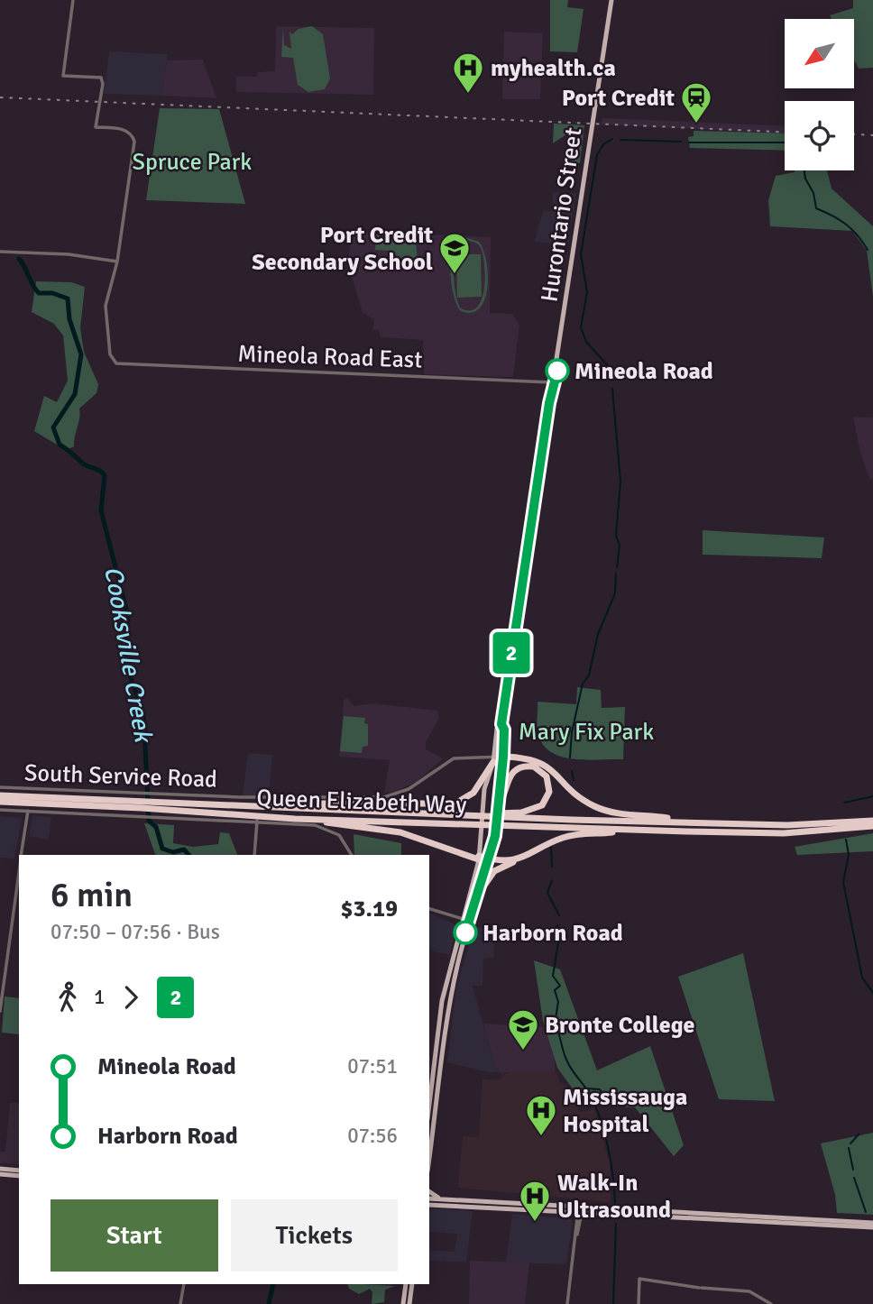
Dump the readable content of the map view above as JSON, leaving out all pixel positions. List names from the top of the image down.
{
  "streets": {
    "highway": ["Queen Elizabeth Way"],
    "main road": ["Hurontario Street"],
    "street": ["Mineola Road East", "South Service Road"]
  },
  "crossings": [
    ["Hurontario Street", "Mineola Road East"],
    ["Hurontario Street", "South Service Road"],
    ["South Service Road", "Queen Elizabeth Way"]
  ],
  "water": ["Cooksville Creek"],
  "parks": ["Spruce Park", "Mary Fix Park"],
  "places": {
    "hospital": ["myhealth.ca", "Mississauga Hospital", "Walk-In Ultrasound"],
    "station": ["Port Credit"],
    "school or university": ["Port Credit Secondary School", "Bronte College"],
    "other": ["Mineola Road", "Harborn Road"]
  },
  "lines": ["bus line 2"],
  "north": "bottom left",
  "page": {
    "on_map": "2",
    "heading": ["6 min", "07:50 – 07:56 · Bus", "$3.19"],
    "legs": ["1", "2"],
    "list": [
      {
        "name": "Mineola Road",
        "value": "07:51"
      },
      {
        "name": "Harborn Road",
        "value": "07:56"
      }
    ],
    "buttons": ["Start", "Tickets"]
  }
}
